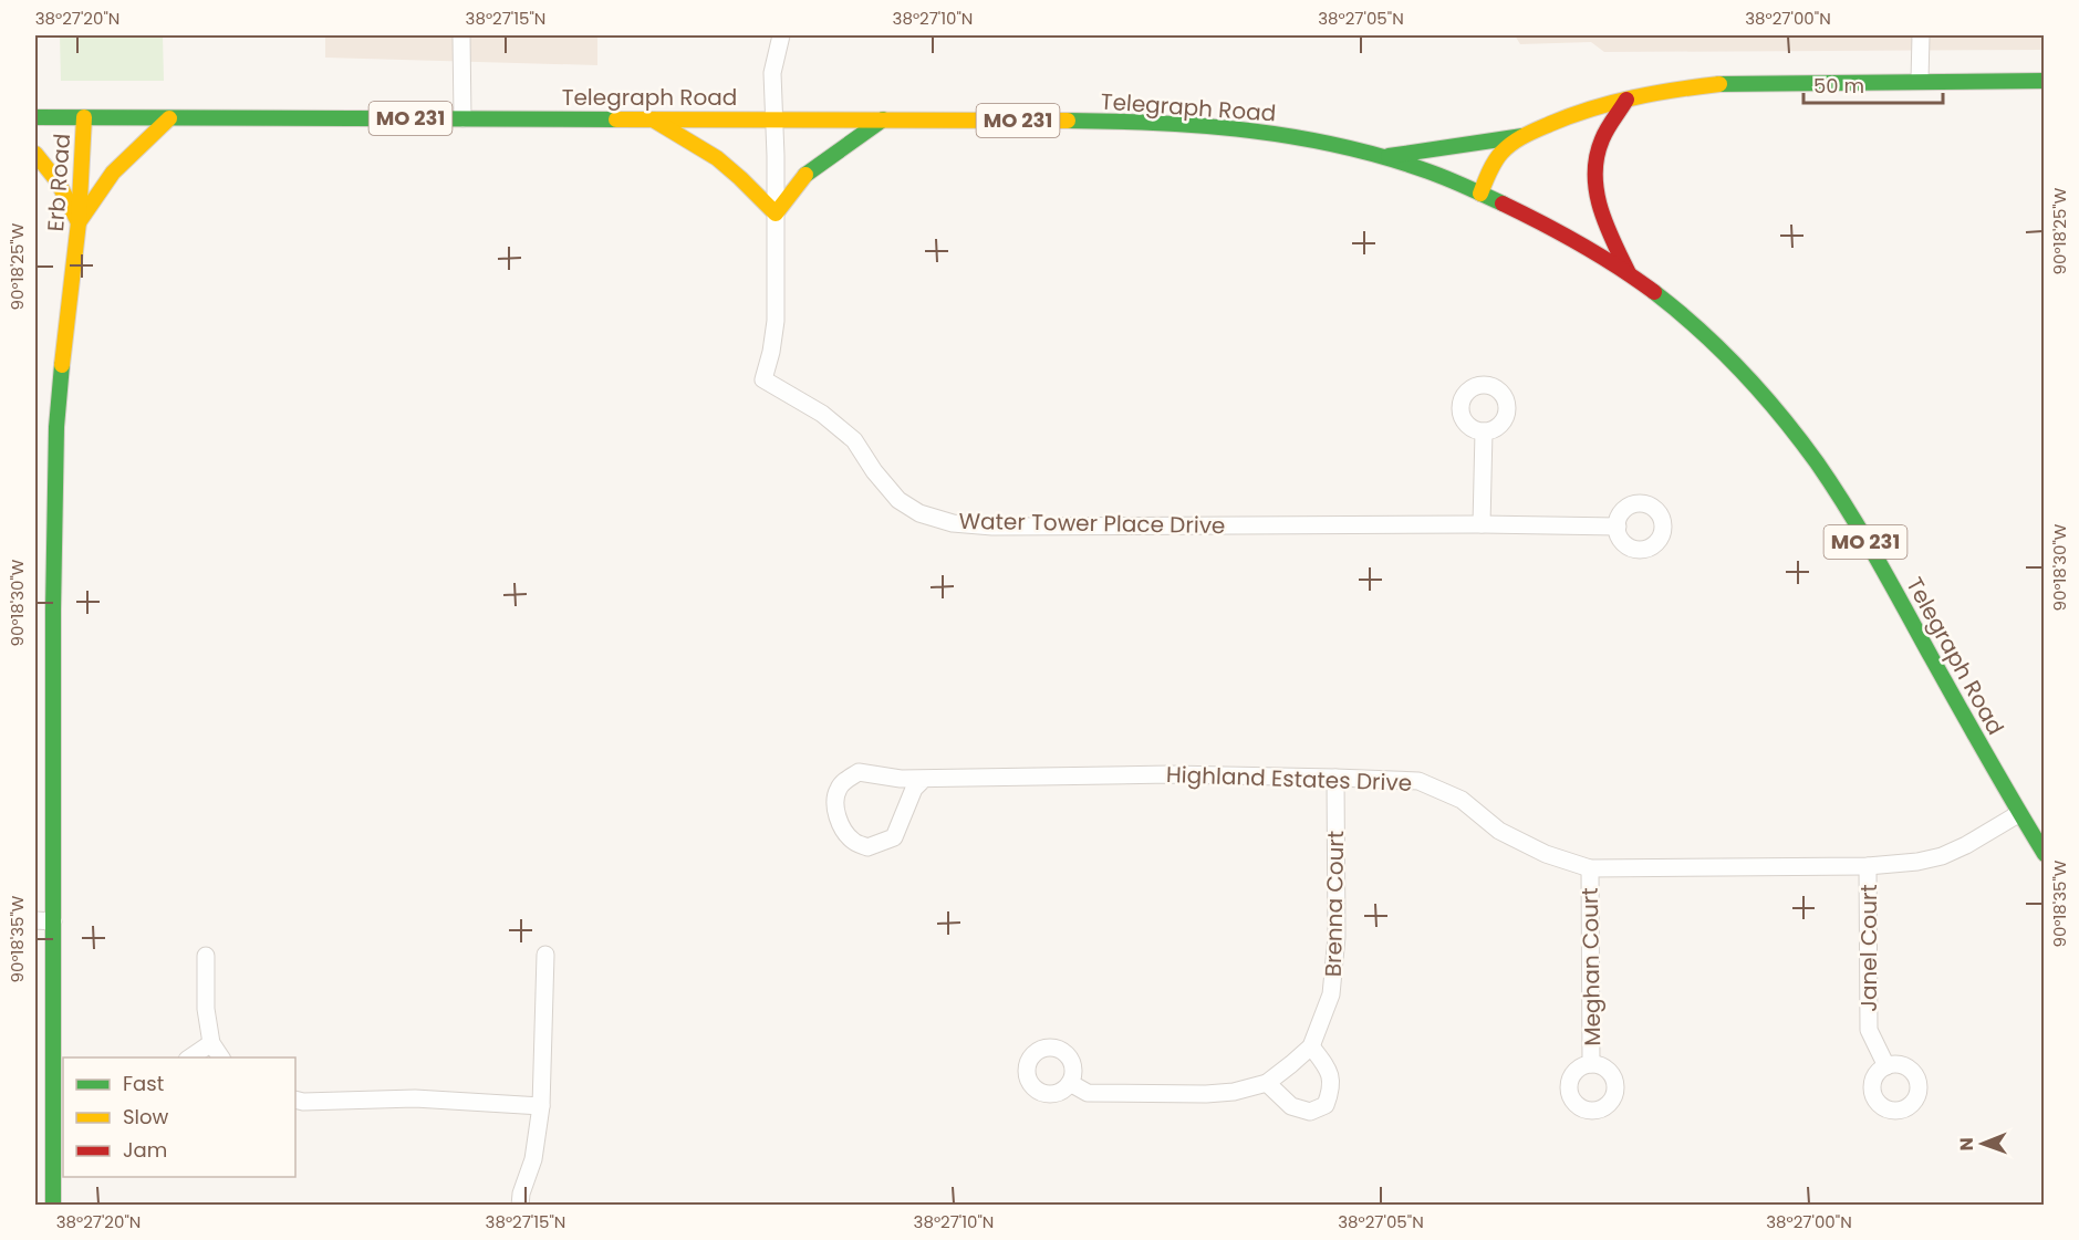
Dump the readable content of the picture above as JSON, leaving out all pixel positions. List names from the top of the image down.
{
  "streets": {
    "main road": ["Telegraph Road", "MO 231", "Erb Road"],
    "street": [
      "Water Tower Place Drive",
      "Highland Estates Drive",
      "Brenna Court",
      "Janel Court",
      "Meghan Court"
    ]
  },
  "crossings": [
    ["Telegraph Road", "Erb Road"],
    ["Telegraph Road", "Water Tower Place Drive"],
    ["Telegraph Road", "Highland Estates Drive"],
    ["Highland Estates Drive", "Brenna Court"],
    ["Highland Estates Drive", "Janel Court"],
    ["Highland Estates Drive", "Meghan Court"]
  ],
  "legend": ["Fast", "Slow", "Jam"],
  "scale_bar": "50 m",
  "north": "left",
  "coordinates": [
    "38°27'20\"N",
    "38°27'15\"N",
    "38°27'10\"N",
    "38°27'05\"N",
    "38°27'00\"N",
    "90°18'25\"W",
    "90°18'30\"W",
    "90°18'35\"W"
  ]
}
